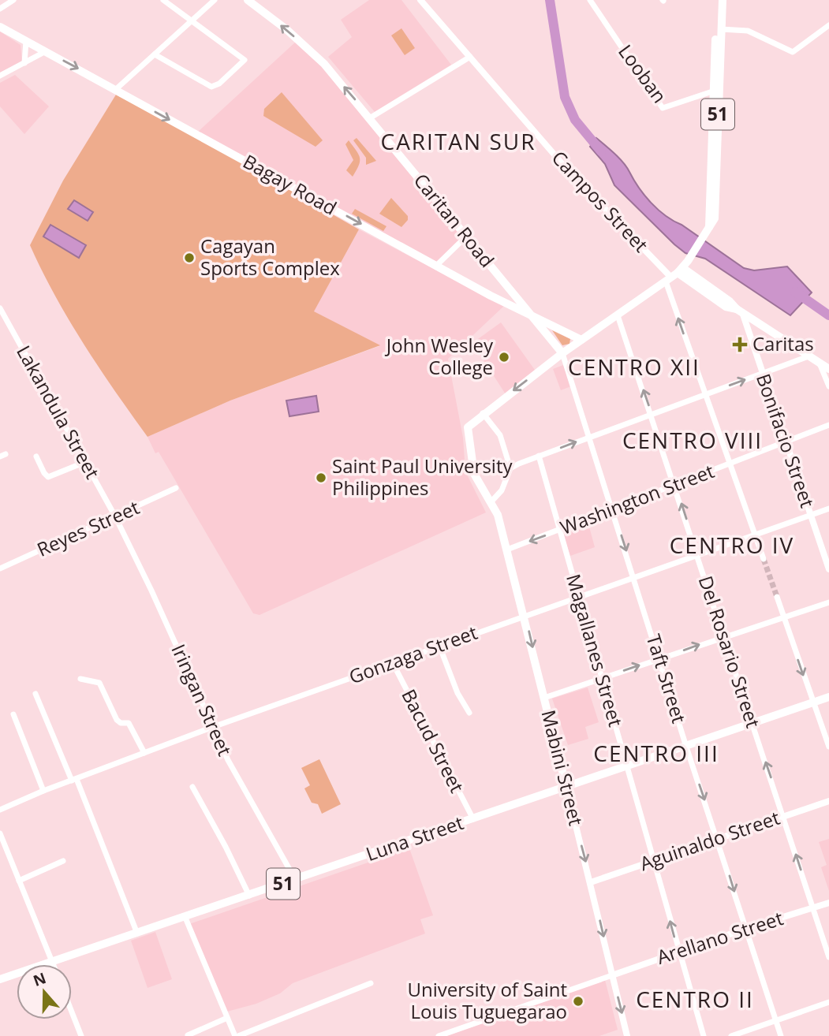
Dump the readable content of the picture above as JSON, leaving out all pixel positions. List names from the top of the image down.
{
  "streets": {
    "main road": [
      "51",
      "Bagay Road",
      "Caritan Road",
      "Mabini Street",
      "Luna Street"
    ],
    "street": [
      "Looban",
      "Campos Street",
      "Lakandula Street",
      "Bonifacio Street",
      "Washington Street",
      "Reyes Street",
      "Magallanes Street",
      "Del Rosario Street",
      "Gonzaga Street",
      "Taft Street",
      "Iringan Street",
      "Bacud Street",
      "Aguinaldo Street",
      "Arellano Street"
    ]
  },
  "crossings": [
    ["Looban", "51"],
    ["51", "Campos Street"],
    ["Bagay Road", "Caritan Road"],
    ["Caritan Road", "Taft Street"],
    ["Lakandula Street", "Reyes Street"],
    ["Lakandula Street", "Iringan Street"],
    ["Bonifacio Street", "Washington Street"],
    ["Bonifacio Street", "Gonzaga Street"],
    ["Washington Street", "Magallanes Street"],
    ["Washington Street", "Del Rosario Street"],
    ["Washington Street", "Taft Street"],
    ["Washington Street", "Mabini Street"],
    ["Reyes Street", "Iringan Street"],
    ["Magallanes Street", "Gonzaga Street"],
    ["Magallanes Street", "Luna Street"],
    ["Magallanes Street", "Aguinaldo Street"],
    ["Magallanes Street", "Arellano Street"],
    ["Del Rosario Street", "Gonzaga Street"],
    ["Del Rosario Street", "Luna Street"],
    ["Del Rosario Street", "Aguinaldo Street"],
    ["Del Rosario Street", "Arellano Street"],
    ["Gonzaga Street", "Taft Street"],
    ["Gonzaga Street", "Iringan Street"],
    ["Gonzaga Street", "Bacud Street"],
    ["Gonzaga Street", "Mabini Street"],
    ["Taft Street", "Luna Street"],
    ["Taft Street", "Aguinaldo Street"],
    ["Taft Street", "Arellano Street"],
    ["Iringan Street", "Luna Street"],
    ["Bacud Street", "Luna Street"],
    ["Mabini Street", "Luna Street"],
    ["Mabini Street", "Aguinaldo Street"],
    ["Mabini Street", "Arellano Street"]
  ],
  "one_way": [
    "Bagay Road",
    "Caritan Road",
    "Del Rosario Street",
    "Taft Street",
    "Mabini Street"
  ],
  "districts": [
    "CARITAN SUR",
    "CENTRO XII",
    "CENTRO VIII",
    "CENTRO IV",
    "CENTRO III",
    "CENTRO II"
  ],
  "places": {
    "other": [
      "Cagayan Sports Complex",
      "John Wesley College",
      "Saint Paul University Philippines",
      "University of Saint Louis Tuguegarao"
    ],
    "health": ["Caritas"]
  },
  "north": "top"
}
